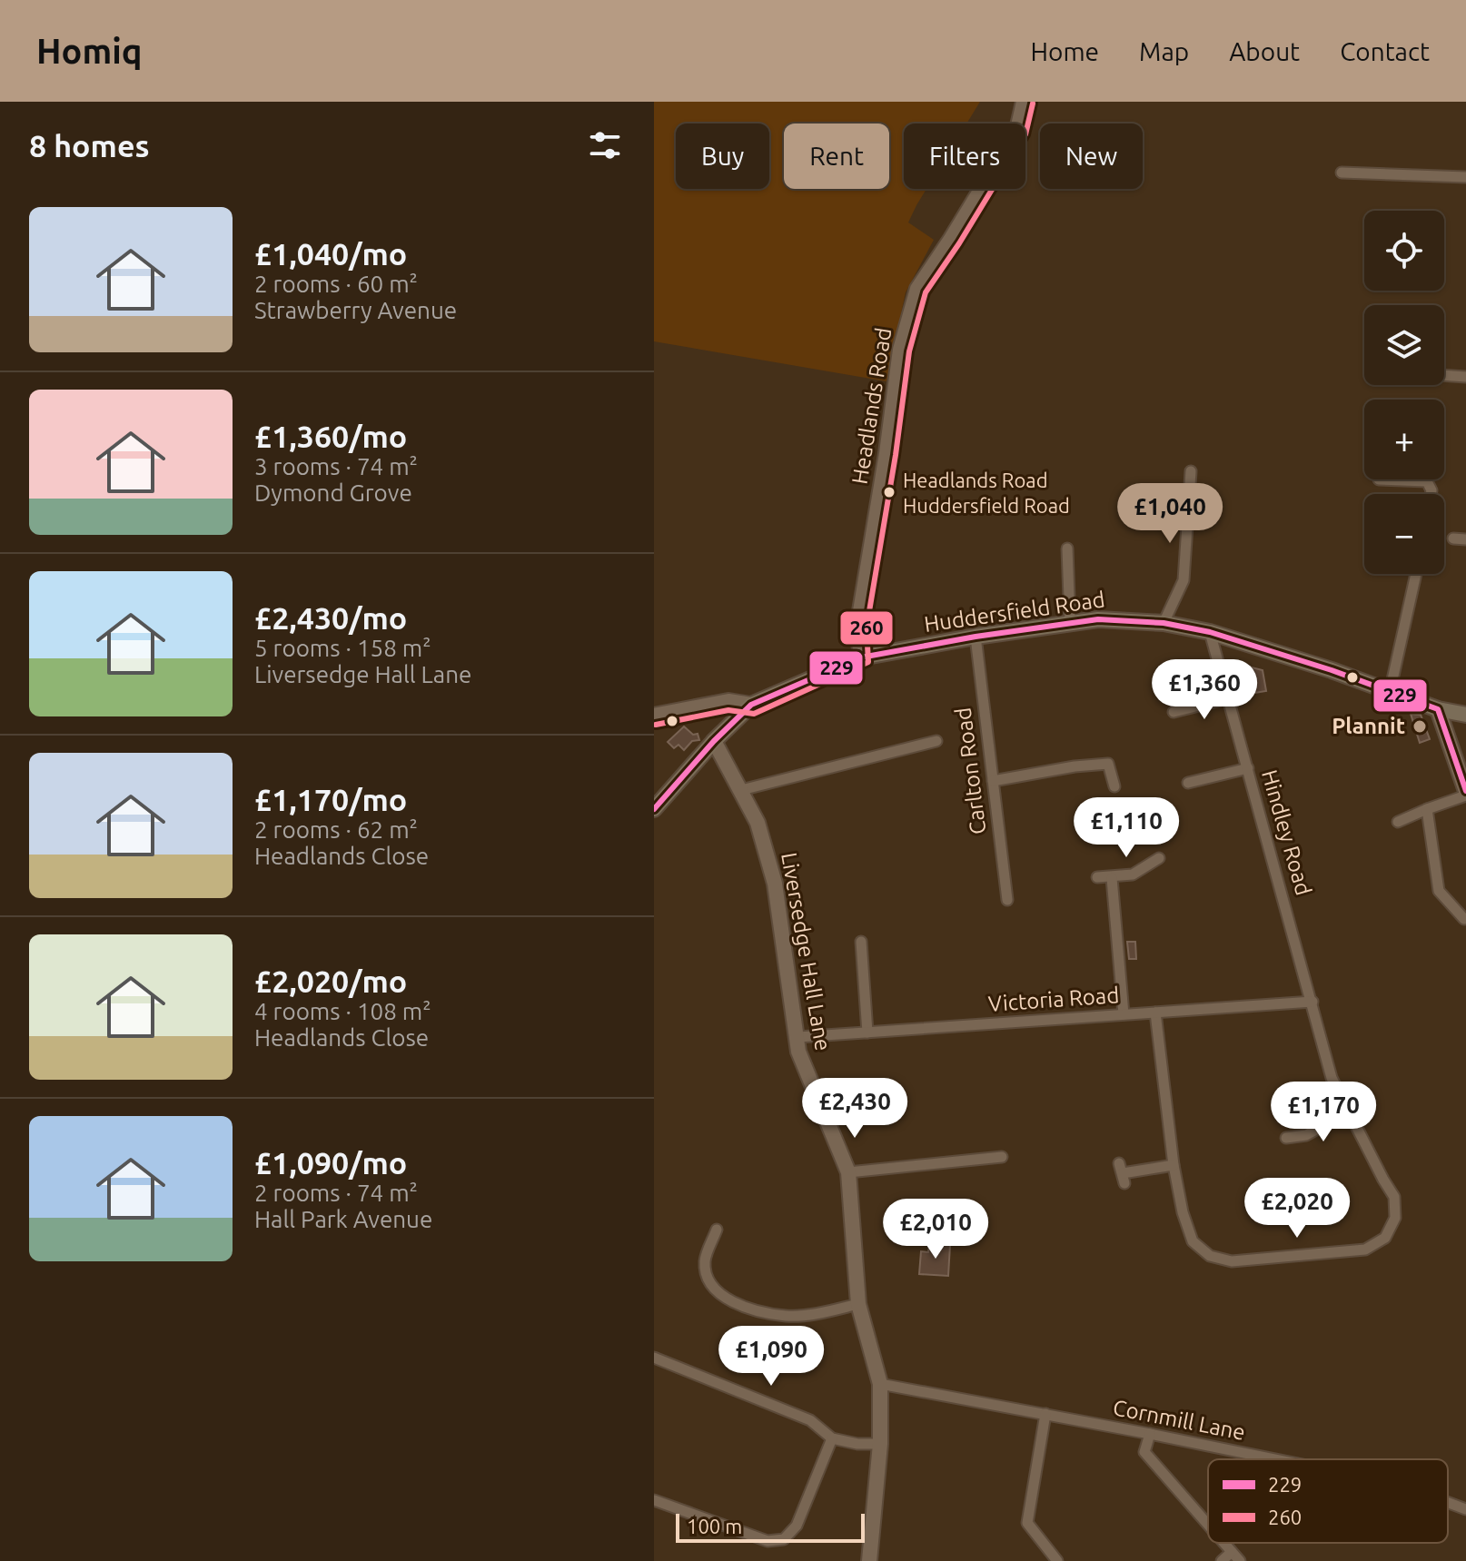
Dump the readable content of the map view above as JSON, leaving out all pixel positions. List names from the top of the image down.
{
  "streets": {
    "main road": ["Huddersfield Road"],
    "street": [
      "Headlands Road",
      "Carlton Road",
      "Hindley Road",
      "Liversedge Hall Lane",
      "Victoria Road",
      "Cornmill Lane"
    ]
  },
  "crossings": [
    ["Headlands Road", "Huddersfield Road"],
    ["Huddersfield Road", "Carlton Road"],
    ["Huddersfield Road", "Hindley Road"],
    ["Huddersfield Road", "Liversedge Hall Lane"],
    ["Hindley Road", "Victoria Road"],
    ["Liversedge Hall Lane", "Victoria Road"],
    ["Liversedge Hall Lane", "Cornmill Lane"]
  ],
  "places": ["Headlands Road Huddersfield Road", "Plannit"],
  "lines": ["transit line 260", "transit line 229"],
  "legend": ["229", "260"],
  "scale_bar": "100 m",
  "page": {
    "header": "Homiq",
    "nav": [
      "Home",
      "Map",
      "About",
      "Contact"
    ],
    "heading": "8 homes",
    "chip": [
      "Buy",
      "Rent",
      "Filters",
      "New"
    ],
    "list": [
      {
        "name": "£1,040/mo",
        "note": "2 rooms · 60 m² · Strawberry Avenue"
      },
      {
        "name": "£1,360/mo",
        "note": "3 rooms · 74 m² · Dymond Grove"
      },
      {
        "name": "£2,430/mo",
        "note": "5 rooms · 158 m² · Liversedge Hall Lane"
      },
      {
        "name": "£1,170/mo",
        "note": "2 rooms · 62 m² · Headlands Close"
      },
      {
        "name": "£2,020/mo",
        "note": "4 rooms · 108 m² · Headlands Close"
      },
      {
        "name": "£1,090/mo",
        "note": "2 rooms · 74 m² · Hall Park Avenue"
      }
    ],
    "map_buttons": ["+", "−"],
    "price": [
      "£1,040",
      "£1,360",
      "£1,110",
      "£2,430",
      "£1,170",
      "£2,020",
      "£2,010",
      "£1,090"
    ],
    "scale": "100 m"
  }
}
